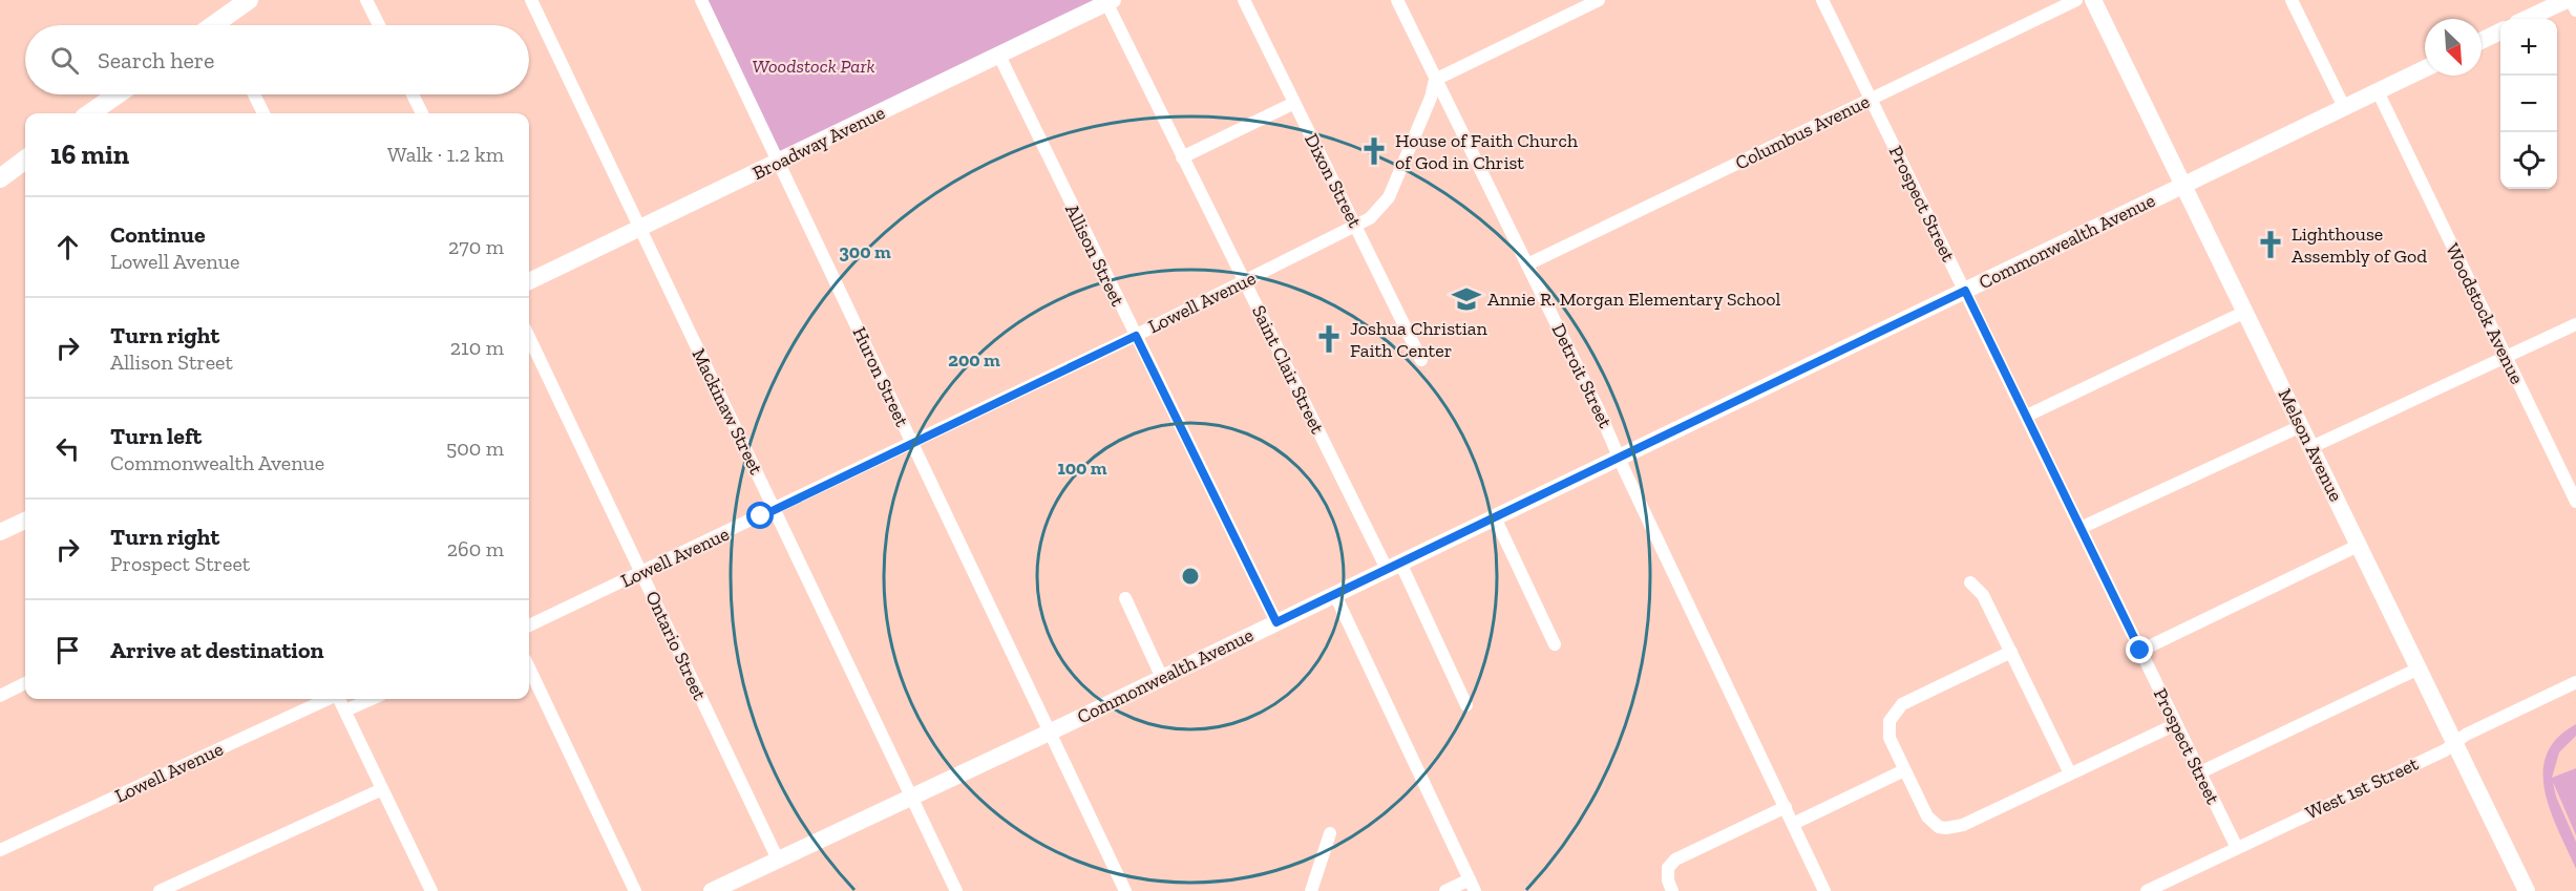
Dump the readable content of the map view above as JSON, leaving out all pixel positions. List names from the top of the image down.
{
  "streets": {
    "main road": ["Broadway Avenue", "Commonwealth Avenue", "Melson Avenue"],
    "street": [
      "Columbus Avenue",
      "Dixon Street",
      "Prospect Street",
      "Allison Street",
      "Lowell Avenue",
      "Woodstock Avenue",
      "Saint Clair Street",
      "Detroit Street",
      "Huron Street",
      "Mackinaw Street",
      "Ontario Street",
      "West 1st Street"
    ]
  },
  "crossings": [
    ["Columbus Avenue", "Prospect Street"],
    ["Columbus Avenue", "Detroit Street"],
    ["Broadway Avenue", "Allison Street"],
    ["Broadway Avenue", "Saint Clair Street"],
    ["Broadway Avenue", "Huron Street"],
    ["Broadway Avenue", "Mackinaw Street"],
    ["Dixon Street", "Lowell Avenue"],
    ["Prospect Street", "Commonwealth Avenue"],
    ["Prospect Street", "West 1st Street"],
    ["Commonwealth Avenue", "Allison Street"],
    ["Commonwealth Avenue", "Woodstock Avenue"],
    ["Commonwealth Avenue", "Saint Clair Street"],
    ["Commonwealth Avenue", "Detroit Street"],
    ["Commonwealth Avenue", "Huron Street"],
    ["Commonwealth Avenue", "Mackinaw Street"],
    ["Commonwealth Avenue", "Melson Avenue"],
    ["Commonwealth Avenue", "Ontario Street"],
    ["Allison Street", "Lowell Avenue"],
    ["Lowell Avenue", "Saint Clair Street"],
    ["Lowell Avenue", "Detroit Street"],
    ["Lowell Avenue", "Huron Street"],
    ["Lowell Avenue", "Mackinaw Street"],
    ["Lowell Avenue", "Ontario Street"],
    ["Melson Avenue", "West 1st Street"]
  ],
  "parks": ["Woodstock Park"],
  "places": {
    "church": ["House of Faith Church of God in Christ", "Lighthouse Assembly of God", "Joshua Christian Faith Center"],
    "school or university": ["Annie R. Morgan Elementary School"]
  },
  "north": "bottom right",
  "page": {
    "map_buttons": ["+", "−"],
    "search": "Search here",
    "heading": ["16 min", "Walk · 1.2 km"],
    "list": [
      ["Continue", "Lowell Avenue", "270 m"],
      ["Turn right", "Allison Street", "210 m"],
      ["Turn left", "Commonwealth Avenue", "500 m"],
      ["Turn right", "Prospect Street", "260 m"],
      "Arrive at destination"
    ]
  },
  "rings": ["300 m", "200 m", "100 m"]
}
